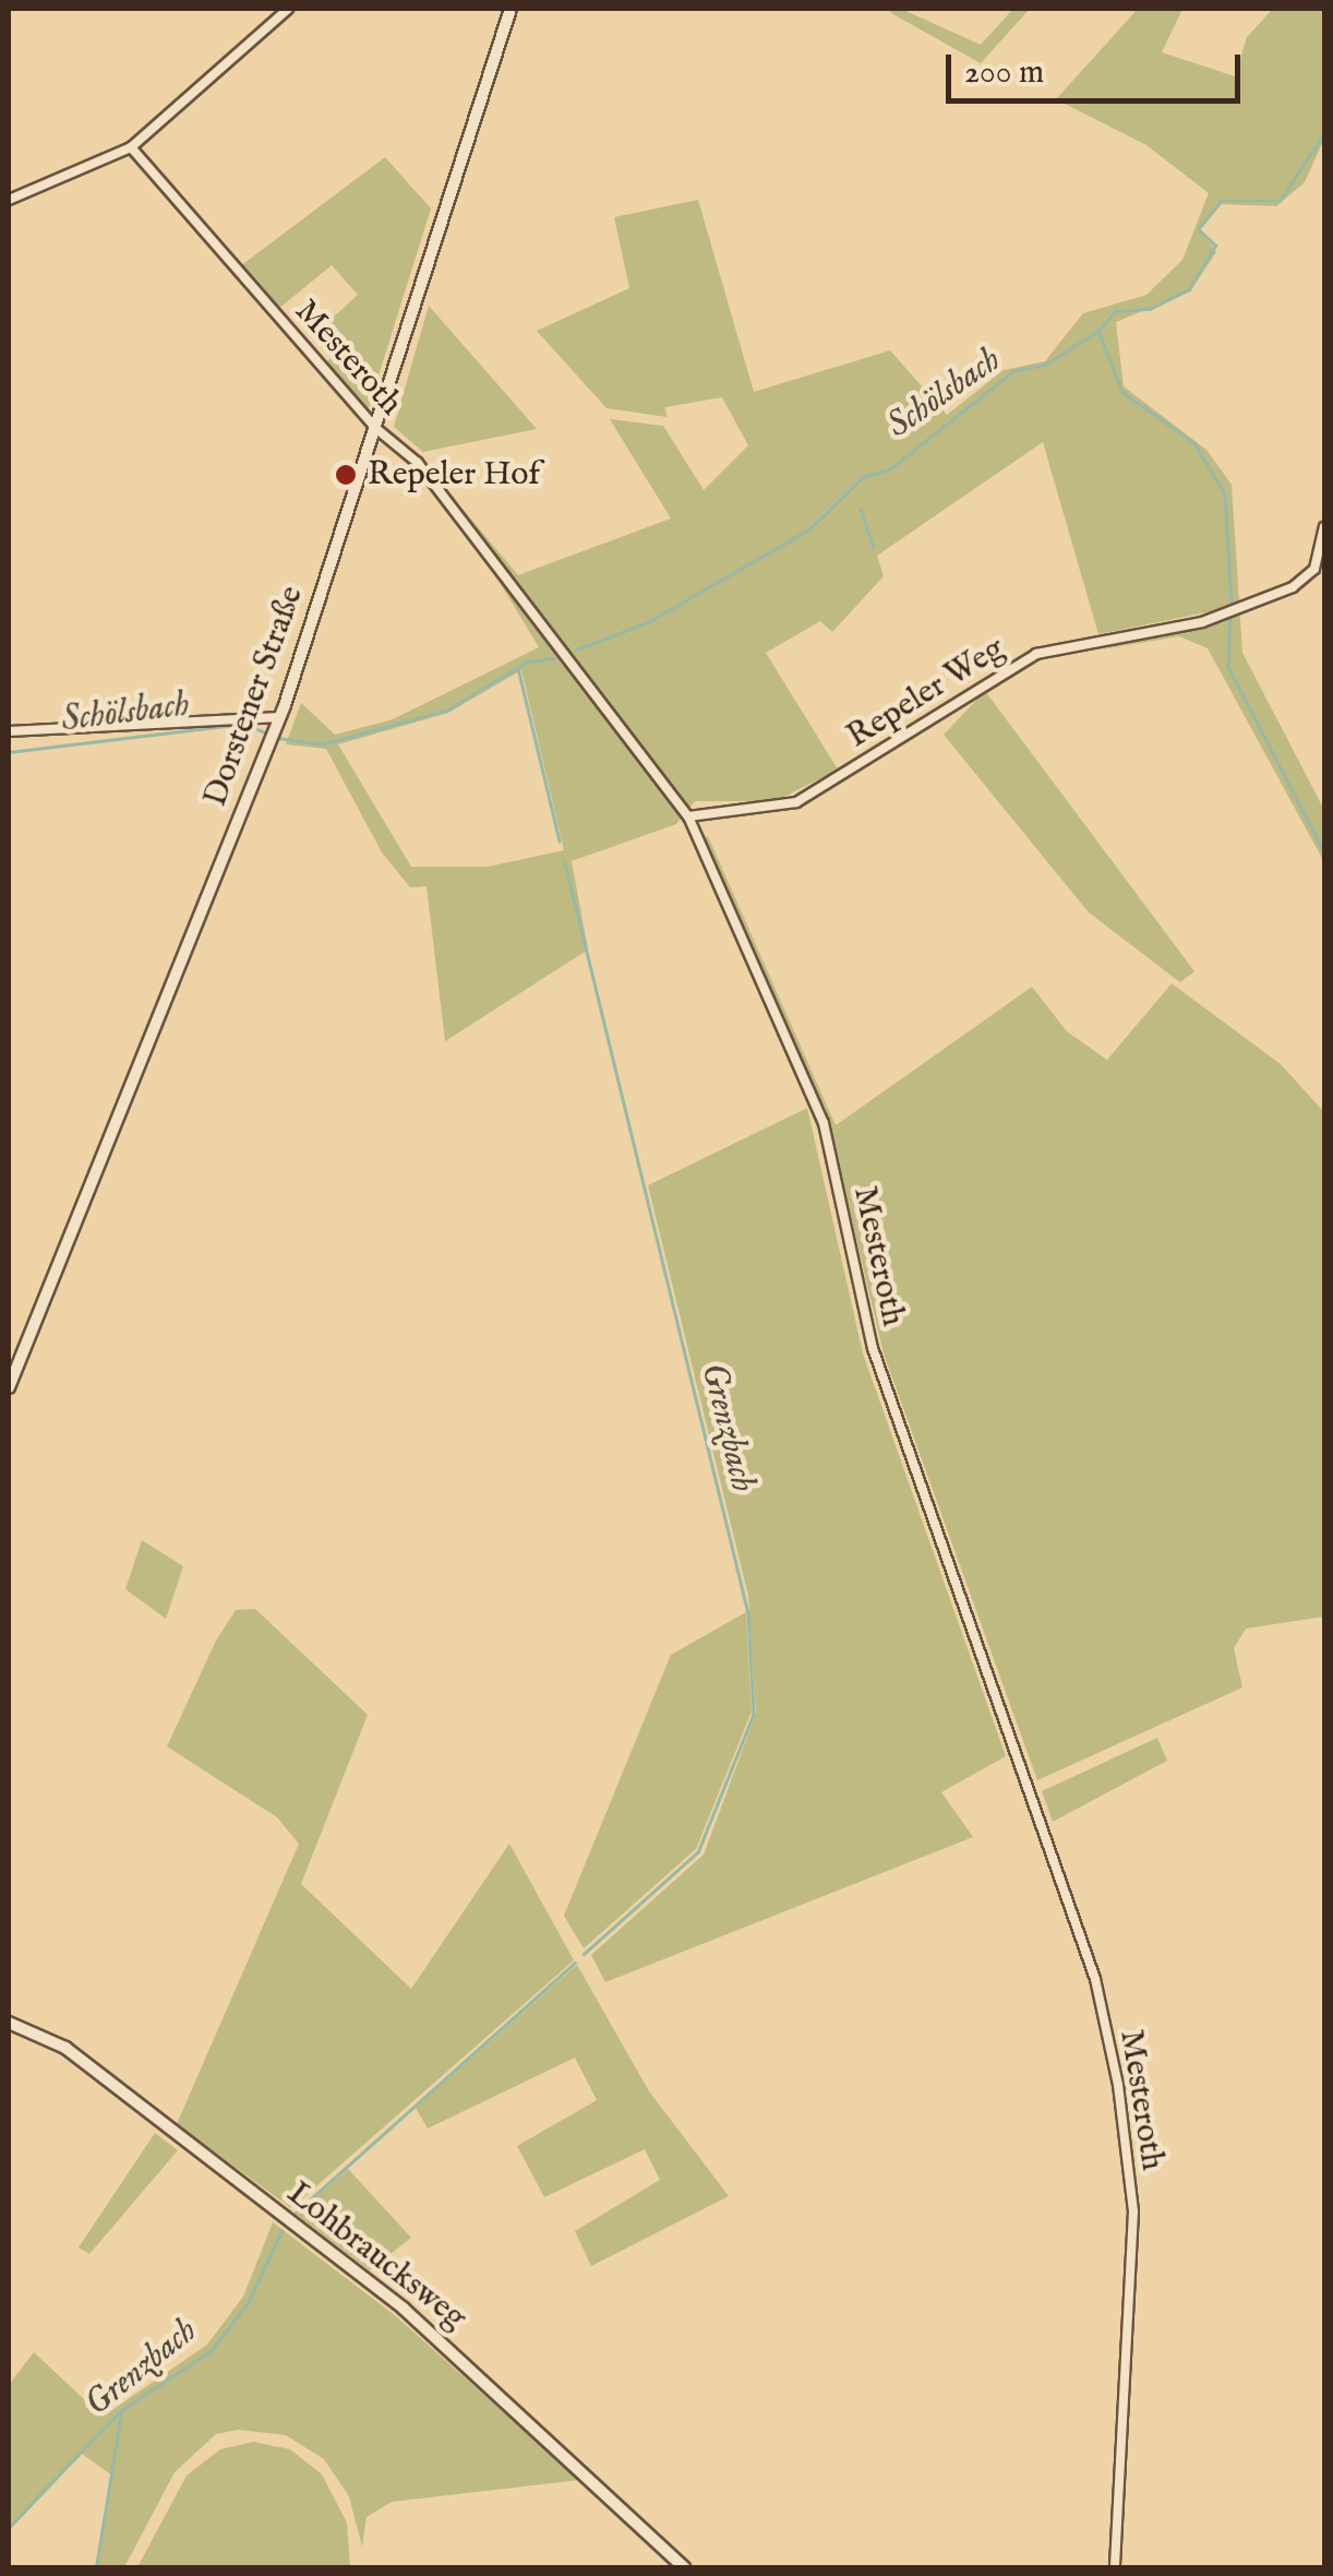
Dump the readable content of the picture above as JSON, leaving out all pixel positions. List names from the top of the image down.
{
  "streets": {
    "main road": ["Dorstener Straße", "Lohbraucksweg"],
    "street": ["Mesteroth", "Repeler Weg"]
  },
  "crossings": [
    ["Mesteroth", "Repeler Weg"],
    ["Mesteroth", "Dorstener Straße"]
  ],
  "water": ["Schölsbach", "Grenzbach"],
  "places": ["Repeler Hof"],
  "scale_bar": "200 m"
}
